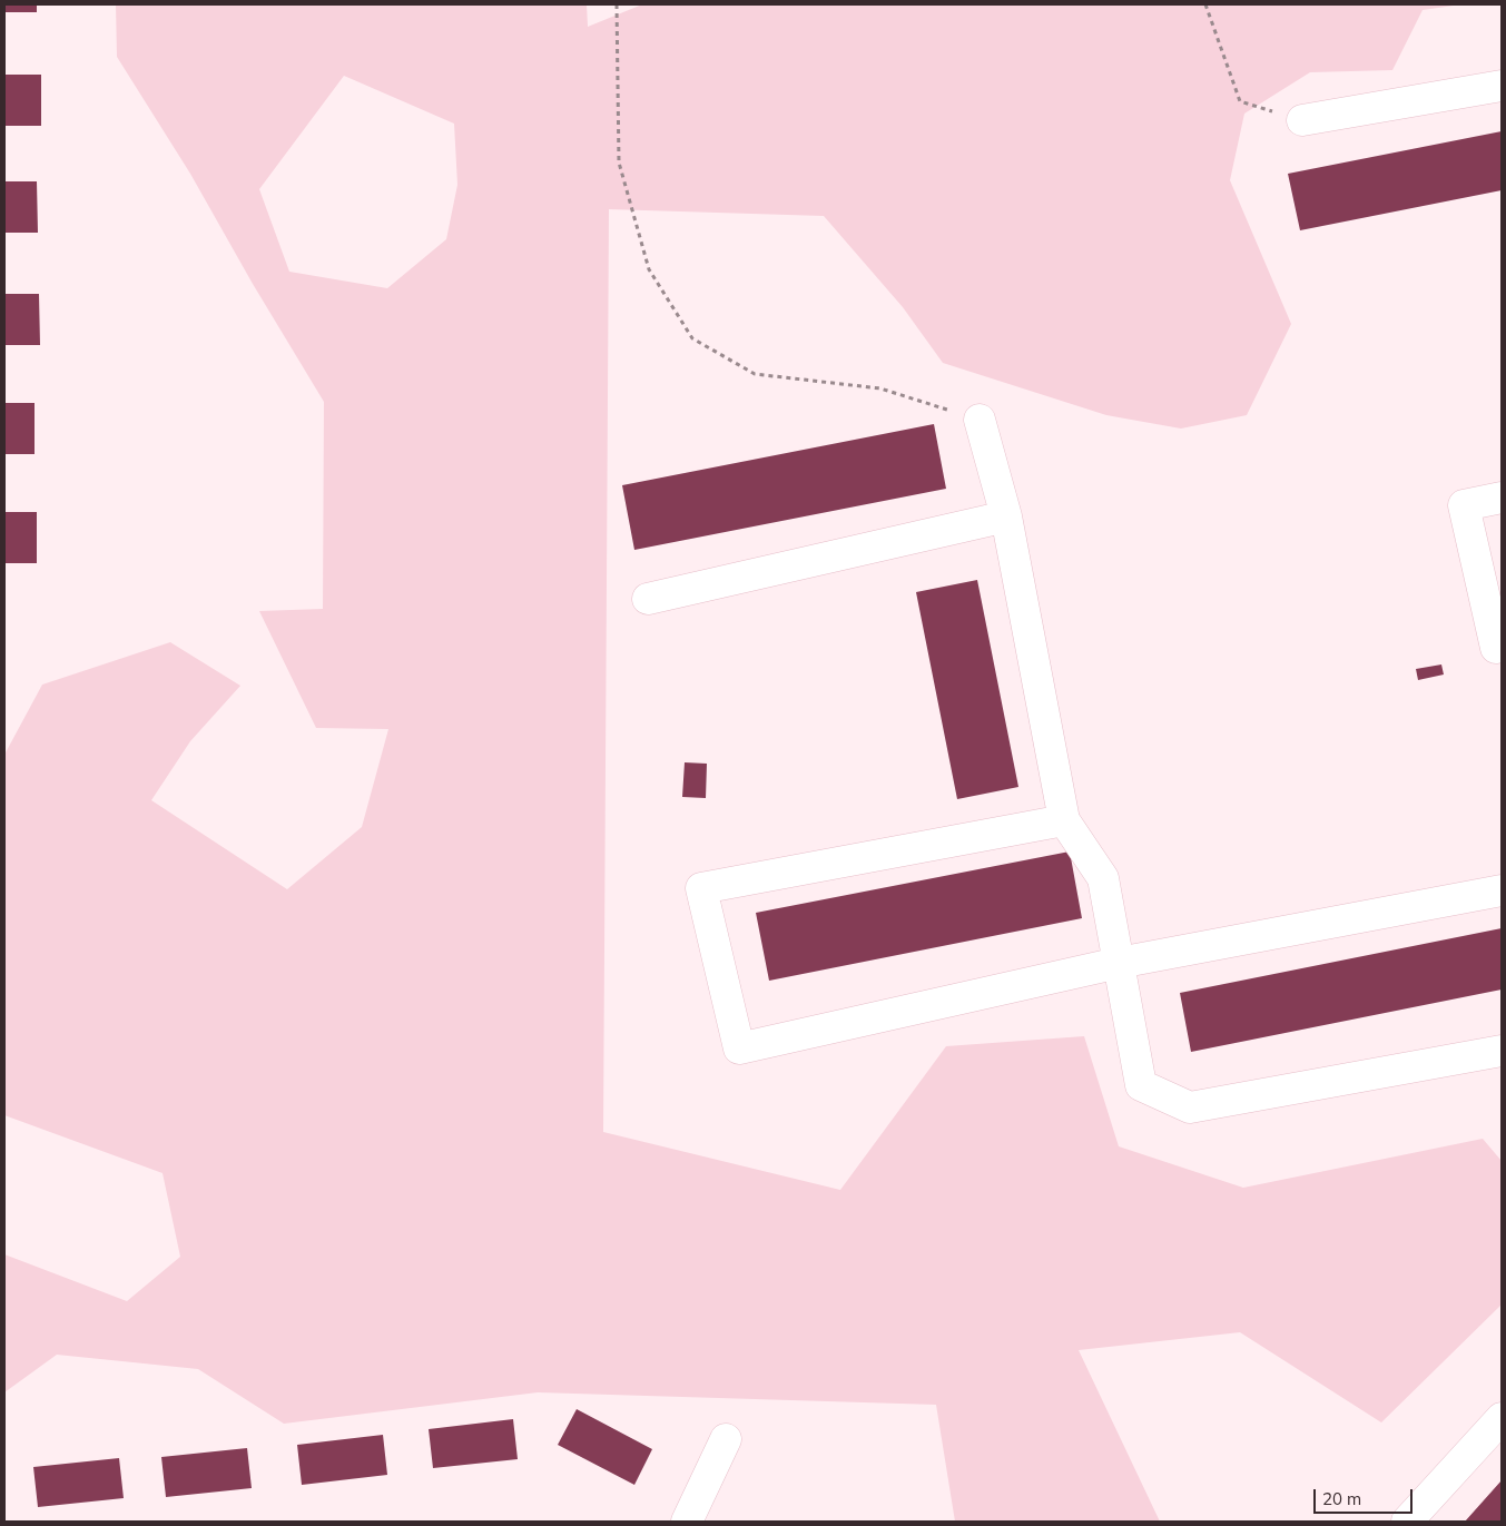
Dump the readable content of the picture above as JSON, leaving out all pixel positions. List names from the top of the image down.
{
  "scale_bar": "20 m"
}
